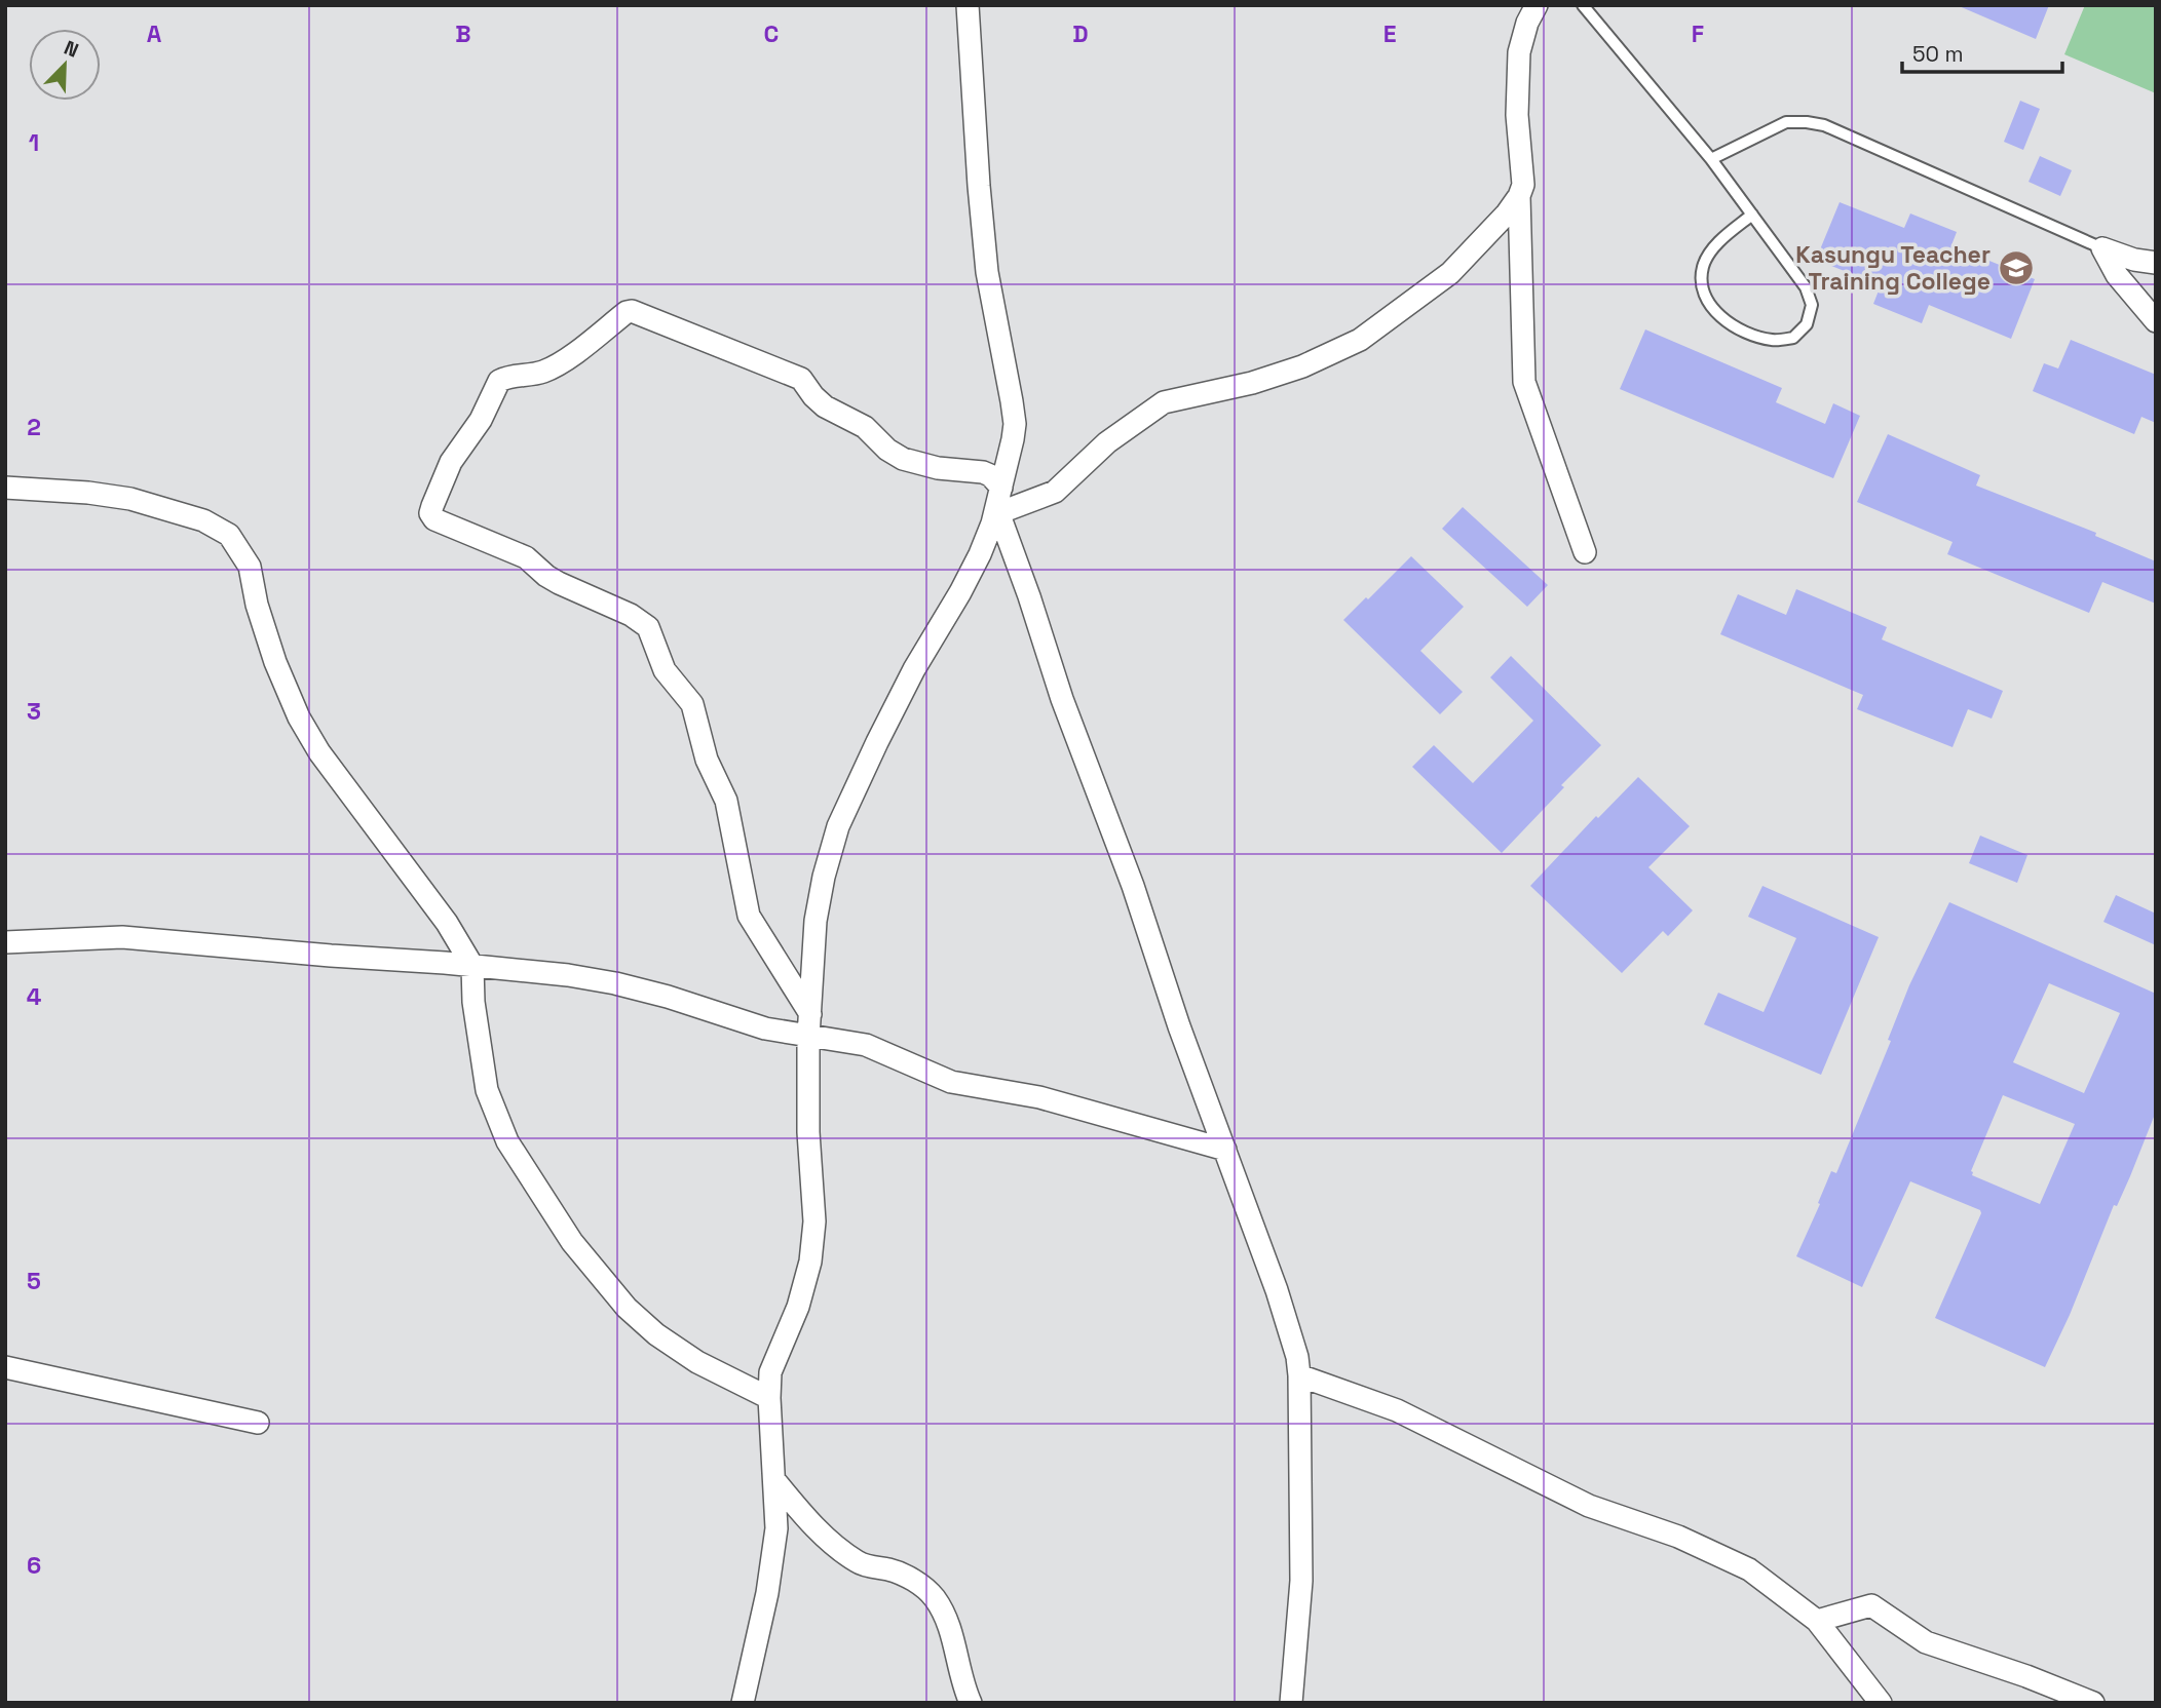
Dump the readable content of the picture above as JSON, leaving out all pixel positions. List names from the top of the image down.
{
  "places": {
    "school or university": ["Kasungu Teacher Training College"]
  },
  "scale_bar": "50 m",
  "north": "top right",
  "grid": {
    "columns": [
      "A",
      "B",
      "C",
      "D",
      "E",
      "F"
    ],
    "rows": [
      "1",
      "2",
      "3",
      "4",
      "5",
      "6"
    ]
  }
}
